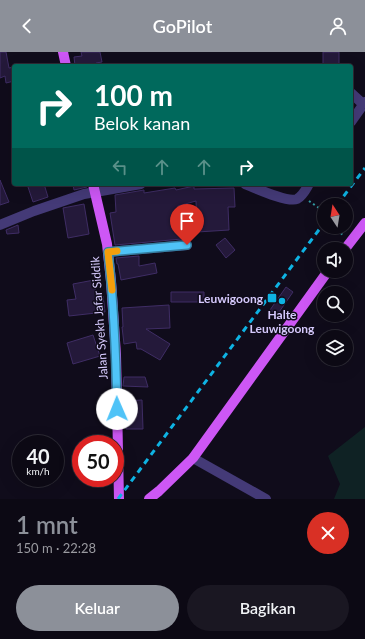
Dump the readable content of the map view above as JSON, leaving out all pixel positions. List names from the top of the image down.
{
  "streets": {
    "main road": ["Jalan Syekh Jafar Siddik"]
  },
  "places": {
    "transit": ["Leuwigoong"],
    "other": ["Halte Leuwigoong"]
  },
  "north": "top",
  "page": {
    "header": "GoPilot",
    "turn": ["100 m", "Belok kanan"],
    "speed": "40 km/h",
    "limit": "50",
    "heading": ["1 mnt", "150 m · 22:28"],
    "buttons": ["Keluar", "Bagikan"]
  }
}
